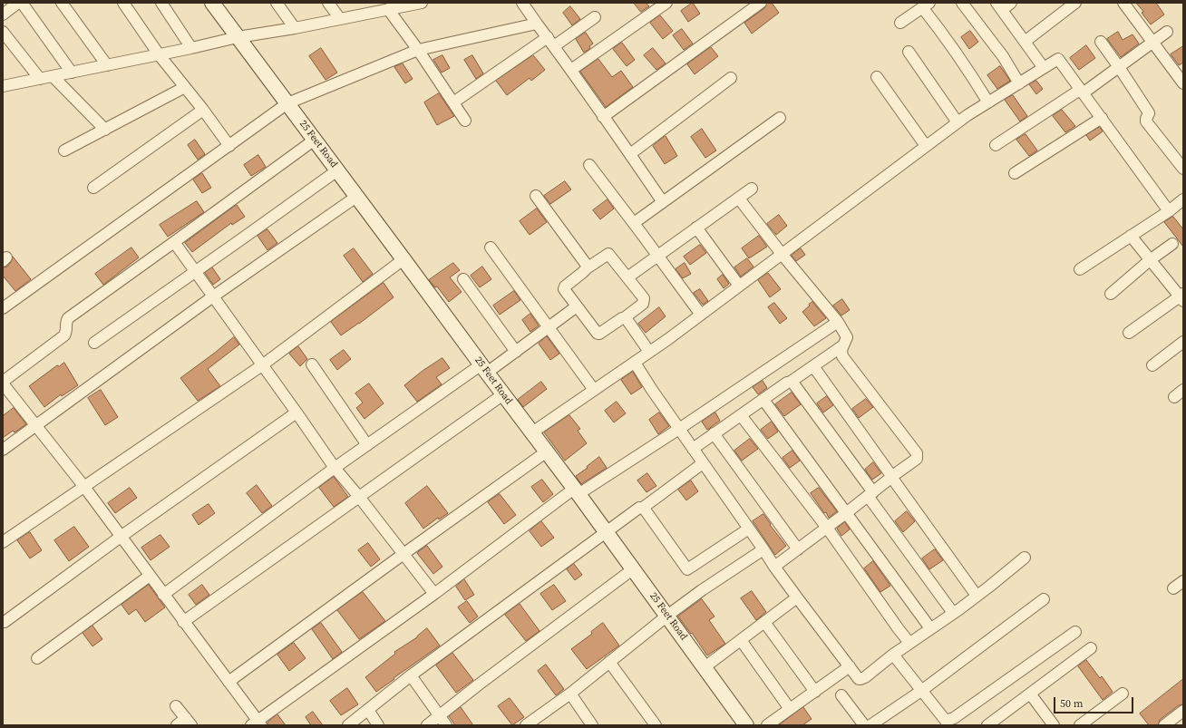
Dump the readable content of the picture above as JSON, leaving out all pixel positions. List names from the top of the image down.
{
  "streets": {
    "street": ["25 Feet Road"]
  },
  "scale_bar": "50 m"
}
